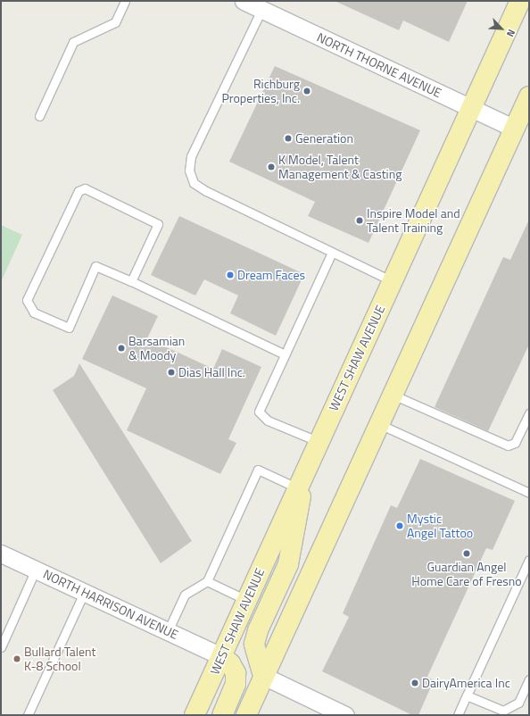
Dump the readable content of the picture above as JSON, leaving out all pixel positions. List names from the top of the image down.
{
  "streets": {
    "main road": ["WEST SHAW AVENUE"],
    "street": ["NORTH THORNE AVENUE", "NORTH HARRISON AVENUE"]
  },
  "crossings": [
    ["NORTH THORNE AVENUE", "WEST SHAW AVENUE"],
    ["WEST SHAW AVENUE", "NORTH HARRISON AVENUE"]
  ],
  "places": [
    "Richburg Properties, Inc.",
    "Generation",
    "K Model, Talent Management & Casting",
    "Inspire Model and Talent Training",
    "Dream Faces",
    "Barsamian & Moody",
    "Dias Hall Inc.",
    "Mystic Angel Tattoo",
    "Guardian Angel Home Care of Fresno",
    "Bullard Talent K-8 School",
    "DairyAmerica Inc"
  ],
  "north": "bottom right"
}
